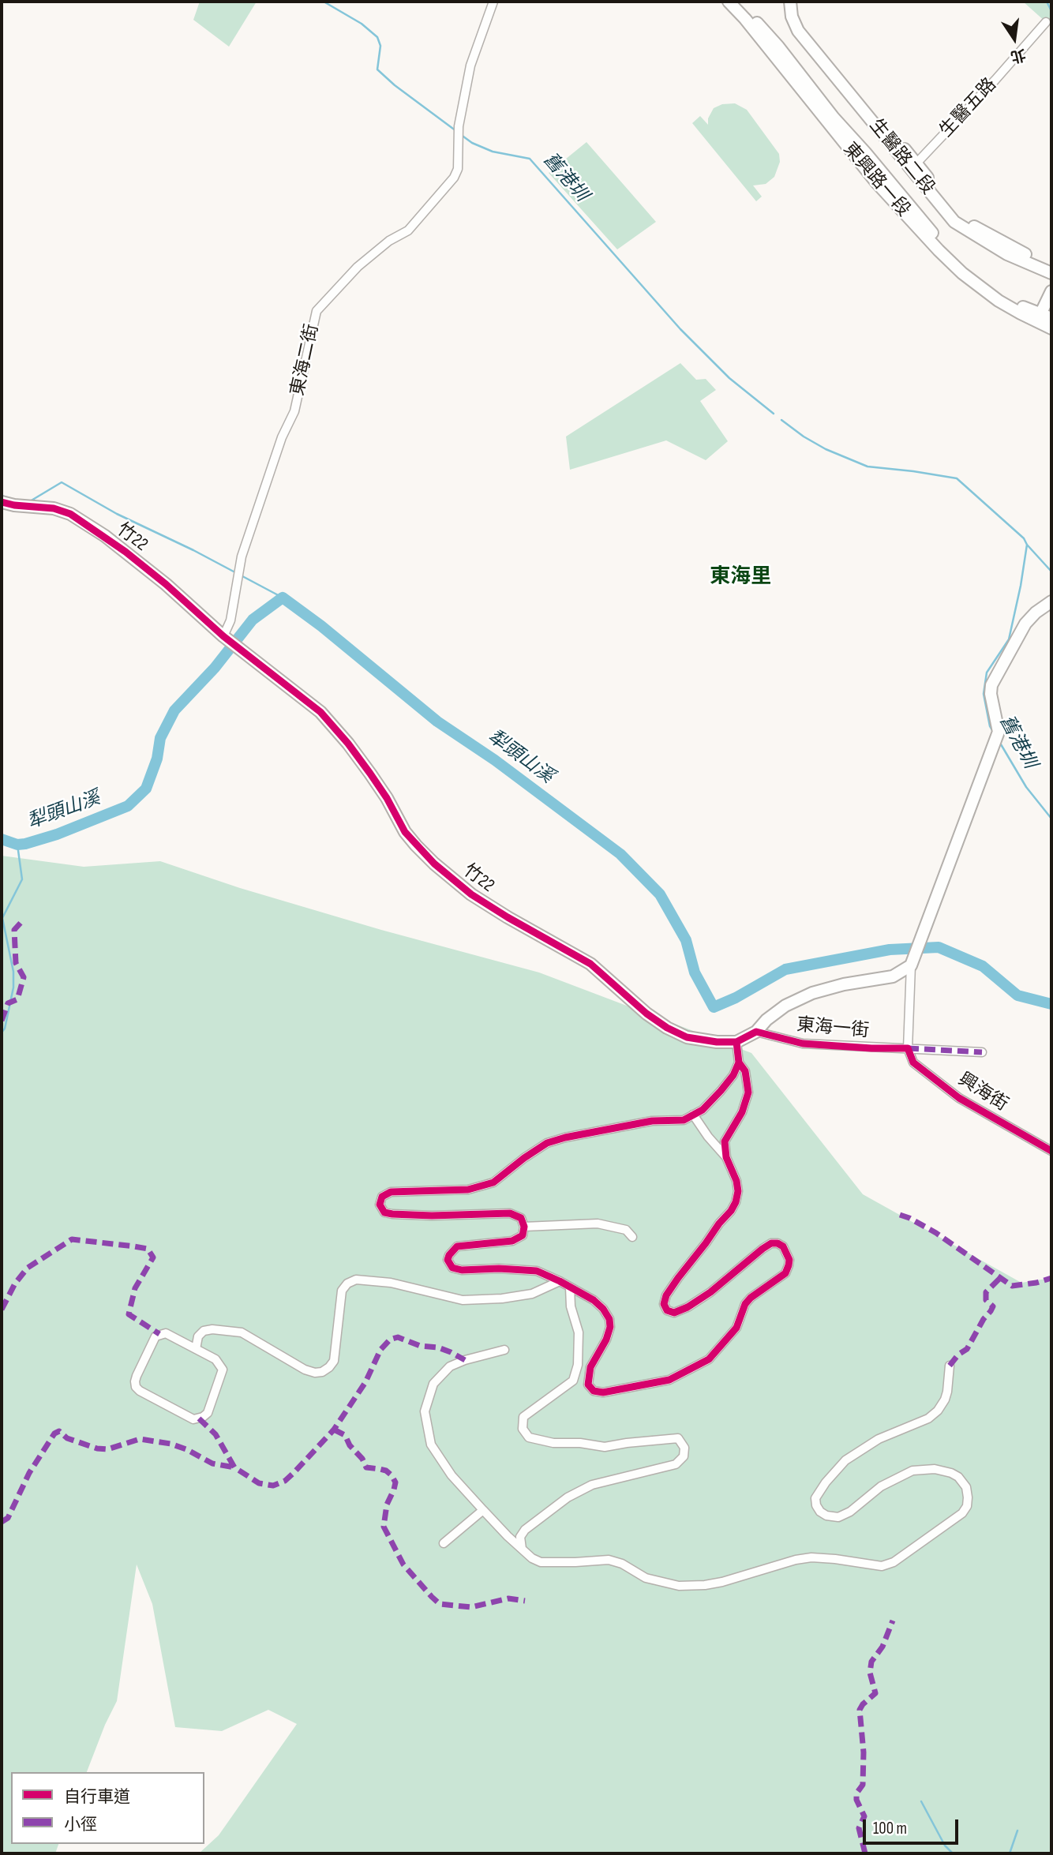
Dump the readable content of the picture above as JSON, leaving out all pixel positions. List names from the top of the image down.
{
  "streets": {
    "street": [
      "生醫五路",
      "生醫路二段",
      "東興路一段",
      "東海二街",
      "竹22",
      "東海一街",
      "興海街"
    ]
  },
  "crossings": [
    ["生醫五路", "生醫路二段"],
    ["東海二街", "竹22"],
    ["東海一街", "興海街"]
  ],
  "districts": ["東海里"],
  "water": ["舊港圳", "犁頭山溪"],
  "legend": ["自行車道", "小徑"],
  "scale_bar": "100 m",
  "north": "bottom"
}
